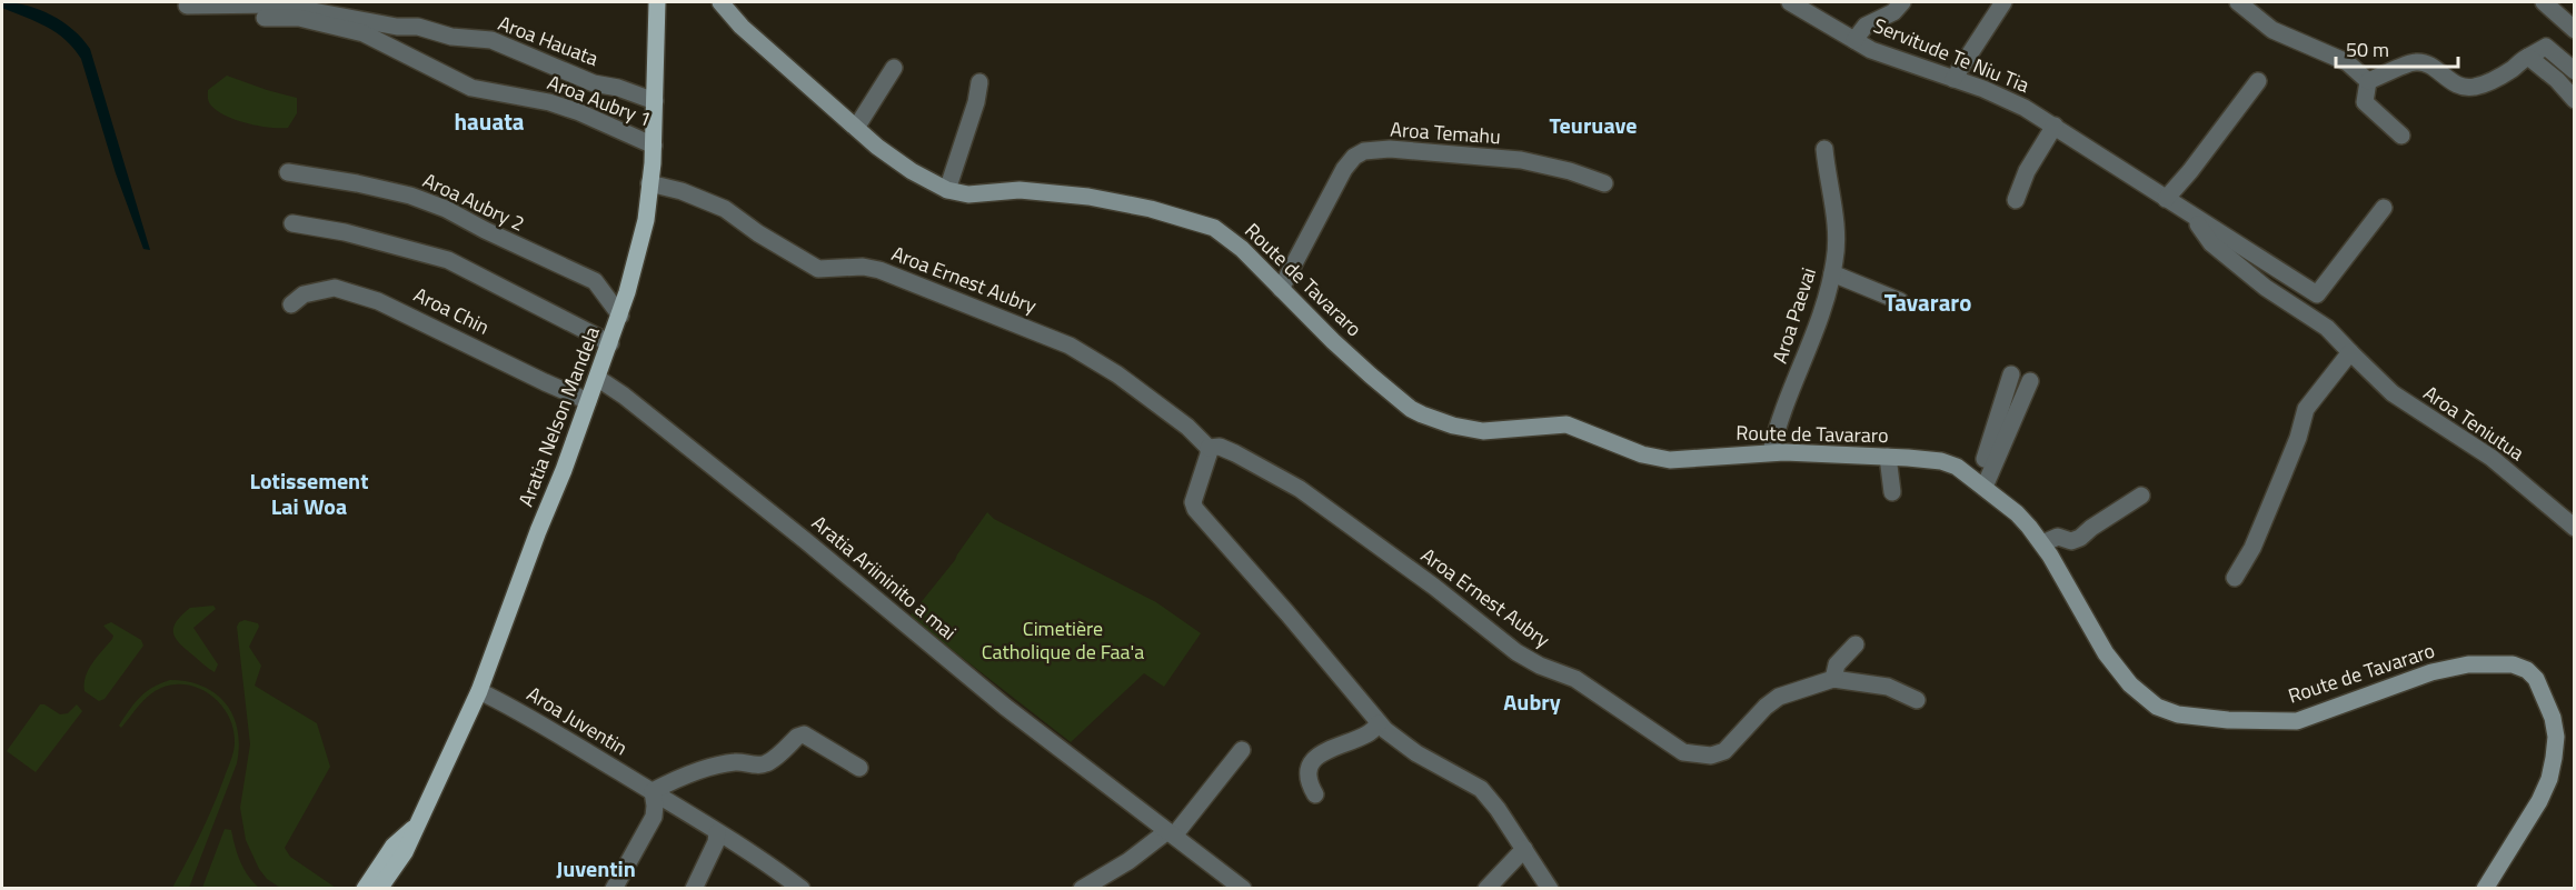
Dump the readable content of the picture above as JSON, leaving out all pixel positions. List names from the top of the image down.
{
  "streets": {
    "main road": ["Route de Tavararo", "Aratia Nelson Mandela"],
    "street": [
      "Aroa Hauata",
      "Servitude Te Niu Tia",
      "Aroa Aubry 1",
      "Aroa Temahu",
      "Aroa Aubry 2",
      "Aroa Ernest Aubry",
      "Aroa Chin",
      "Aroa Paevai",
      "Aroa Teniutua",
      "Aratia Ariininito a mai",
      "Aroa Juventin"
    ]
  },
  "crossings": [
    ["Aroa Hauata", "Aratia Nelson Mandela"],
    ["Servitude Te Niu Tia", "Aroa Teniutua"],
    ["Aroa Aubry 1", "Aratia Nelson Mandela"],
    ["Aroa Temahu", "Route de Tavararo"],
    ["Aroa Aubry 2", "Aratia Nelson Mandela"],
    ["Aroa Ernest Aubry", "Aratia Nelson Mandela"],
    ["Route de Tavararo", "Aroa Paevai"],
    ["Aroa Chin", "Aratia Nelson Mandela"],
    ["Aratia Nelson Mandela", "Aratia Ariininito a mai"],
    ["Aratia Nelson Mandela", "Aroa Juventin"]
  ],
  "districts": [
    "hauata",
    "Teuruave",
    "Tavararo",
    "Lotissement Lai Woa",
    "Aubry",
    "Juventin"
  ],
  "parks": ["Cimetière Catholique de Faa'a"],
  "scale_bar": "50 m"
}
